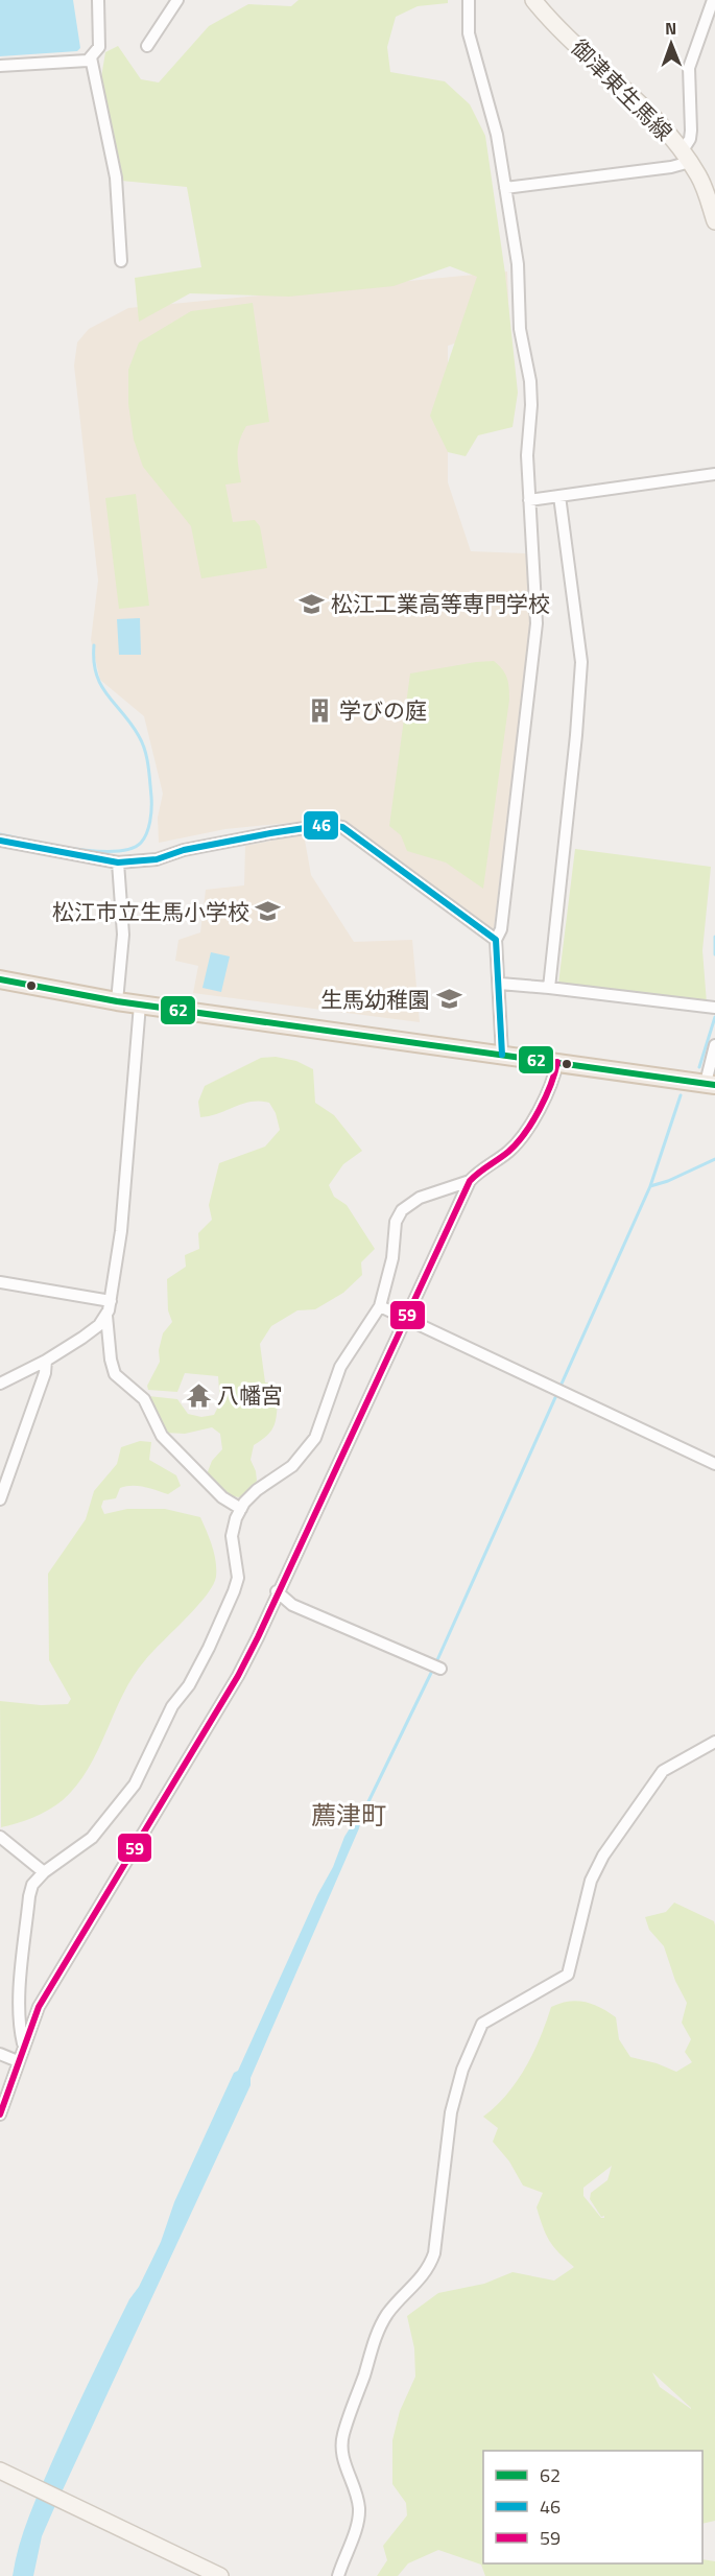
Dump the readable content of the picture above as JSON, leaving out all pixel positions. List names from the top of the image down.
{
  "streets": {
    "main road": ["御津東生馬線"]
  },
  "districts": ["薦津町"],
  "places": {
    "school or university": ["松江工業高等専門学校", "松江市立生馬小学校", "生馬幼稚園"],
    "building": ["学びの庭"],
    "temple": ["八幡宮"]
  },
  "lines": ["transit line 46", "transit line 62", "transit line 59"],
  "legend": ["62", "46", "59"],
  "north": "top"
}
